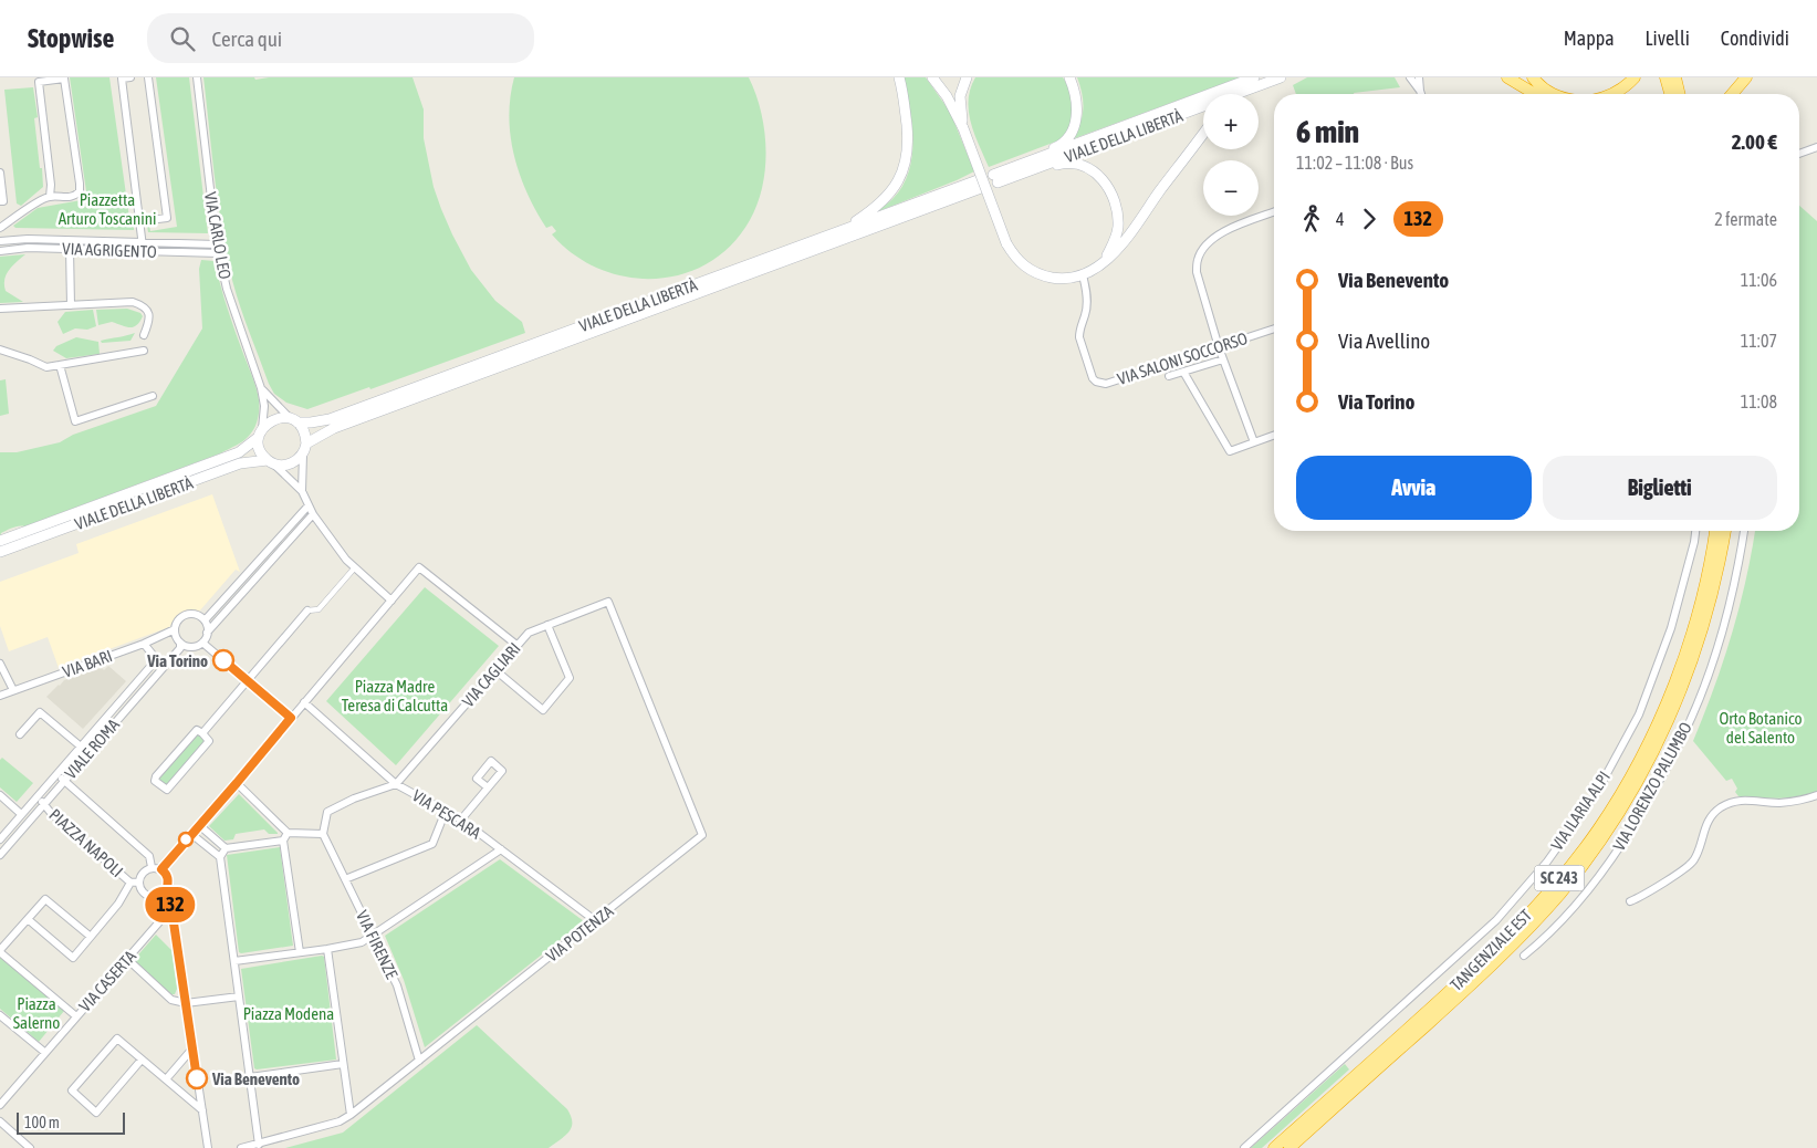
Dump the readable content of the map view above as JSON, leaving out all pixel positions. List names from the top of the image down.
{
  "streets": {
    "highway": ["SC 243", "TANGENZIALE EST"],
    "main road": ["VIALE DELLA LIBERTÀ"],
    "street": [
      "VIA CARLO LEO",
      "VIA AGRIGENTO",
      "VIA SALONI SOCCORSO",
      "VIA BARI",
      "VIA CAGLIARI",
      "VIALE ROMA",
      "VIA LORENZO PALUMBO",
      "VIA ILARIA ALPI",
      "VIA PESCARA",
      "PIAZZA NAPOLI",
      "VIA POTENZA",
      "VIA FIRENZE",
      "VIA CASERTA"
    ]
  },
  "crossings": [
    ["VIALE DELLA LIBERTÀ", "VIA CARLO LEO"],
    ["VIA CARLO LEO", "VIA AGRIGENTO"],
    ["VIA BARI", "VIALE ROMA"],
    ["VIA CAGLIARI", "VIA PESCARA"],
    ["VIA CAGLIARI", "VIA POTENZA"],
    ["VIA CAGLIARI", "VIA FIRENZE"],
    ["VIALE ROMA", "PIAZZA NAPOLI"],
    ["VIA PESCARA", "VIA POTENZA"],
    ["VIA POTENZA", "VIA FIRENZE"]
  ],
  "parks": [
    "Piazzetta Arturo Toscanini",
    "Piazza Madre Teresa di Calcutta",
    "Orto Botanico del Salento",
    "Piazza Salerno",
    "Piazza Modena"
  ],
  "places": ["Via Torino", "Via Benevento"],
  "lines": ["bus line 132"],
  "scale_bar": "100 m",
  "page": {
    "header": "Stopwise",
    "search": "Cerca qui",
    "nav": ["Mappa", "Livelli", "Condividi"],
    "on_map": "132",
    "map_buttons": ["+", "−"],
    "heading": ["6 min", "11:02 – 11:08 · Bus", "2.00 €"],
    "legs": ["4", "132", "2 fermate"],
    "list": [
      {
        "name": "Via Benevento",
        "value": "11:06"
      },
      {
        "name": "Via Avellino",
        "value": "11:07"
      },
      {
        "name": "Via Torino",
        "value": "11:08"
      }
    ],
    "buttons": ["Avvia", "Biglietti"],
    "scale": "100 m"
  }
}
